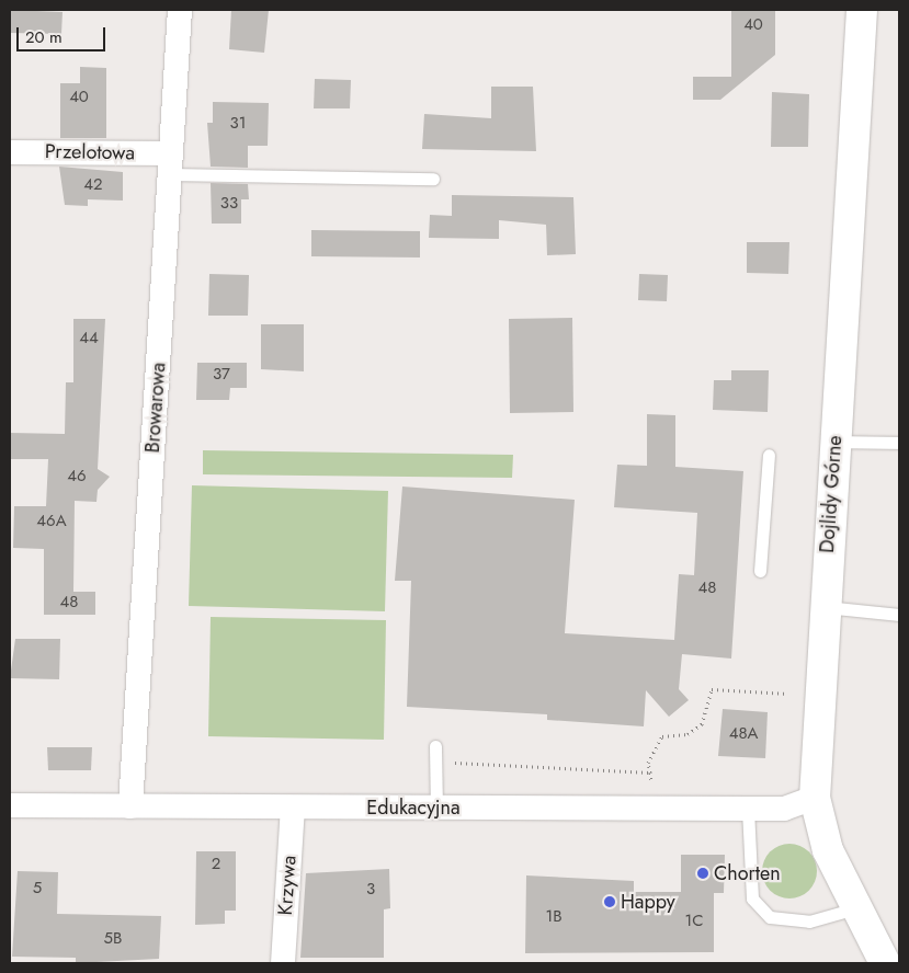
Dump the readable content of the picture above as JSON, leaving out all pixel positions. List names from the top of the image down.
{
  "streets": {
    "street": [
      "Przelotowa",
      "Browarowa",
      "Dojlidy Górne",
      "Edukacyjna",
      "Krzywa"
    ]
  },
  "crossings": [
    ["Przelotowa", "Browarowa"],
    ["Browarowa", "Edukacyjna"],
    ["Dojlidy Górne", "Edukacyjna"],
    ["Edukacyjna", "Krzywa"]
  ],
  "places": ["Chorten", "Happy"],
  "house_numbers": [
    "40",
    "40",
    "31",
    "42",
    "33",
    "44",
    "37",
    "46",
    "46A",
    "48",
    "48",
    "48A",
    "2",
    "5",
    "3",
    "1B",
    "1C",
    "5B"
  ],
  "scale_bar": "20 m"
}
